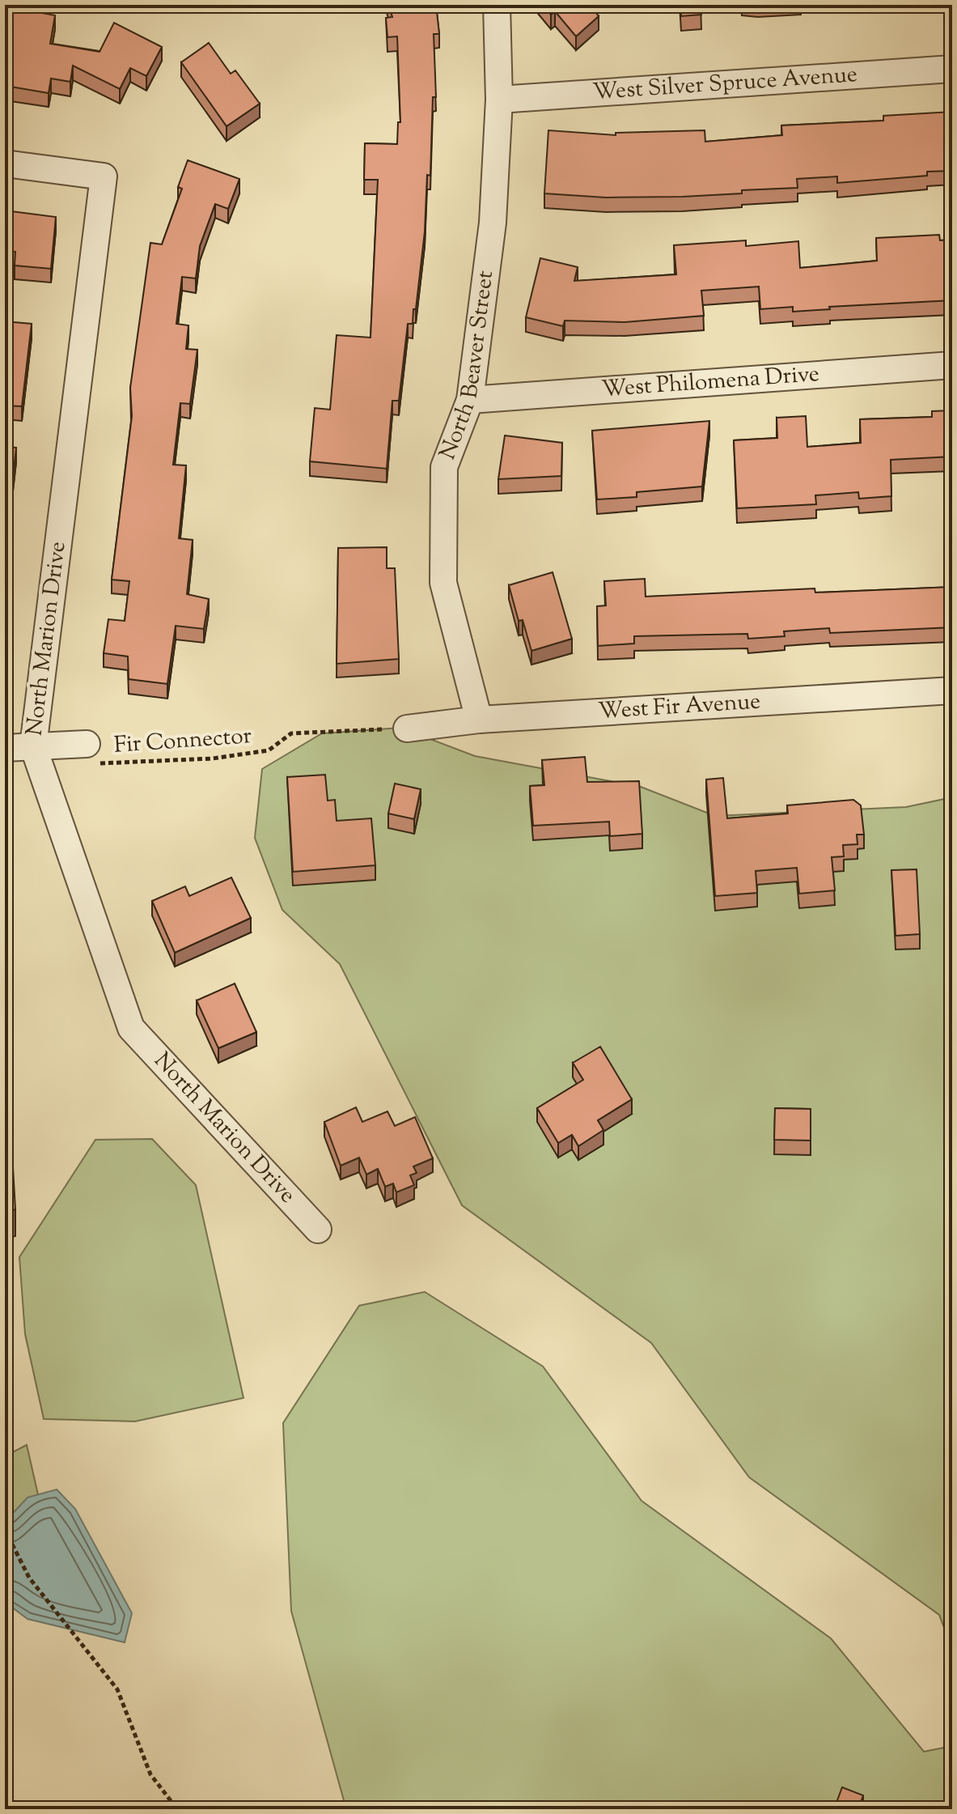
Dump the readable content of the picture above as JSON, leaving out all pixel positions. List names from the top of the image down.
{
  "streets": {
    "street": [
      "West Silver Spruce Avenue",
      "North Beaver Street",
      "West Philomena Drive",
      "North Marion Drive",
      "West Fir Avenue"
    ],
    "path": ["Fir Connector"]
  },
  "crossings": [
    ["West Silver Spruce Avenue", "North Beaver Street"],
    ["North Beaver Street", "West Philomena Drive"],
    ["North Beaver Street", "West Fir Avenue"],
    ["West Fir Avenue", "Fir Connector"]
  ]
}
